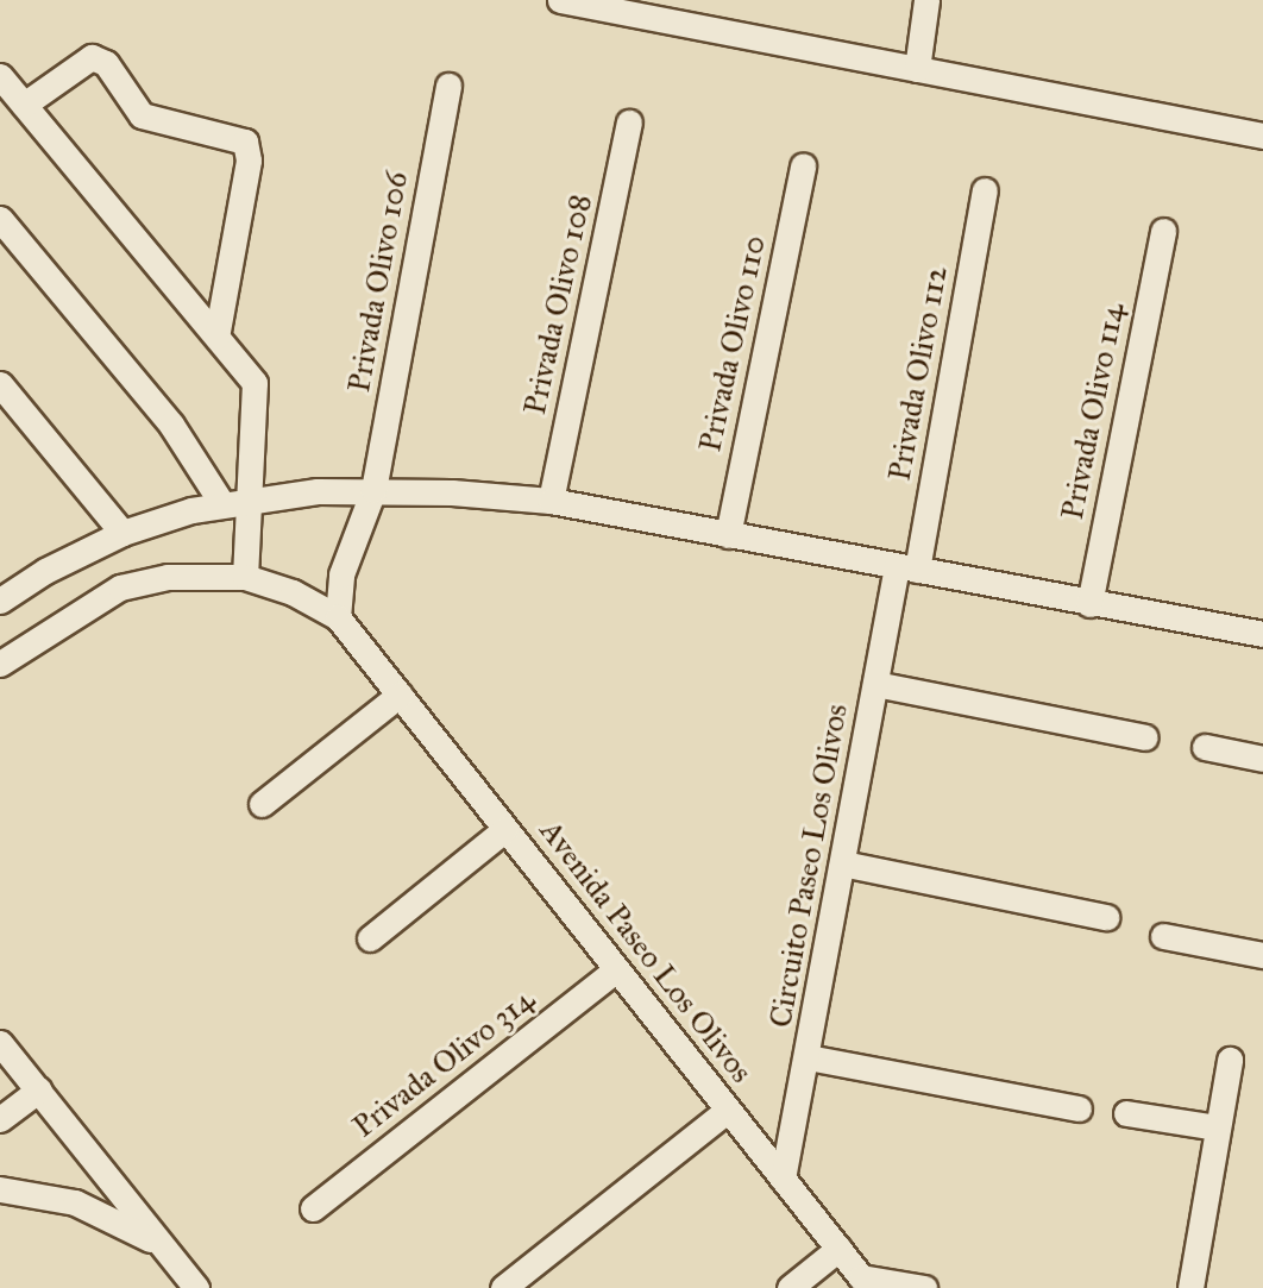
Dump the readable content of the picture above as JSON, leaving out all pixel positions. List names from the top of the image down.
{
  "streets": {
    "street": [
      "Privada Olivo 106",
      "Privada Olivo 108",
      "Privada Olivo 110",
      "Privada Olivo 112",
      "Privada Olivo 114",
      "Circuito Paseo Los Olivos",
      "Avenida Paseo Los Olivos",
      "Privada Olivo 314"
    ]
  },
  "crossings": [
    ["Privada Olivo 112", "Circuito Paseo Los Olivos"],
    ["Circuito Paseo Los Olivos", "Avenida Paseo Los Olivos"],
    ["Avenida Paseo Los Olivos", "Privada Olivo 314"]
  ]
}
